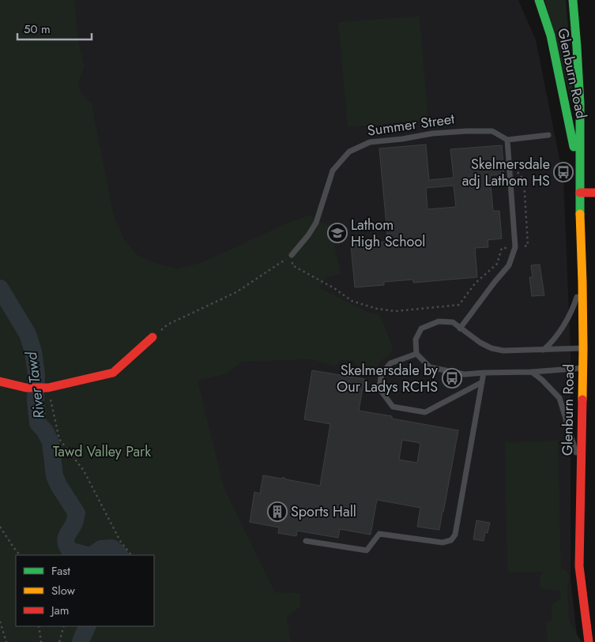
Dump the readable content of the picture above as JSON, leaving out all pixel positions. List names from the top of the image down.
{
  "streets": {
    "street": ["Glenburn Road"],
    "lane": ["Summer Street"]
  },
  "water": ["River Tawd"],
  "parks": ["Tawd Valley Park"],
  "places": {
    "bus stop": ["Skelmersdale adj Lathom HS", "Skelmersdale by Our Ladys RCHS"],
    "school or university": ["Lathom High School"],
    "building": ["Sports Hall"]
  },
  "legend": ["Fast", "Slow", "Jam"],
  "scale_bar": "50 m"
}
